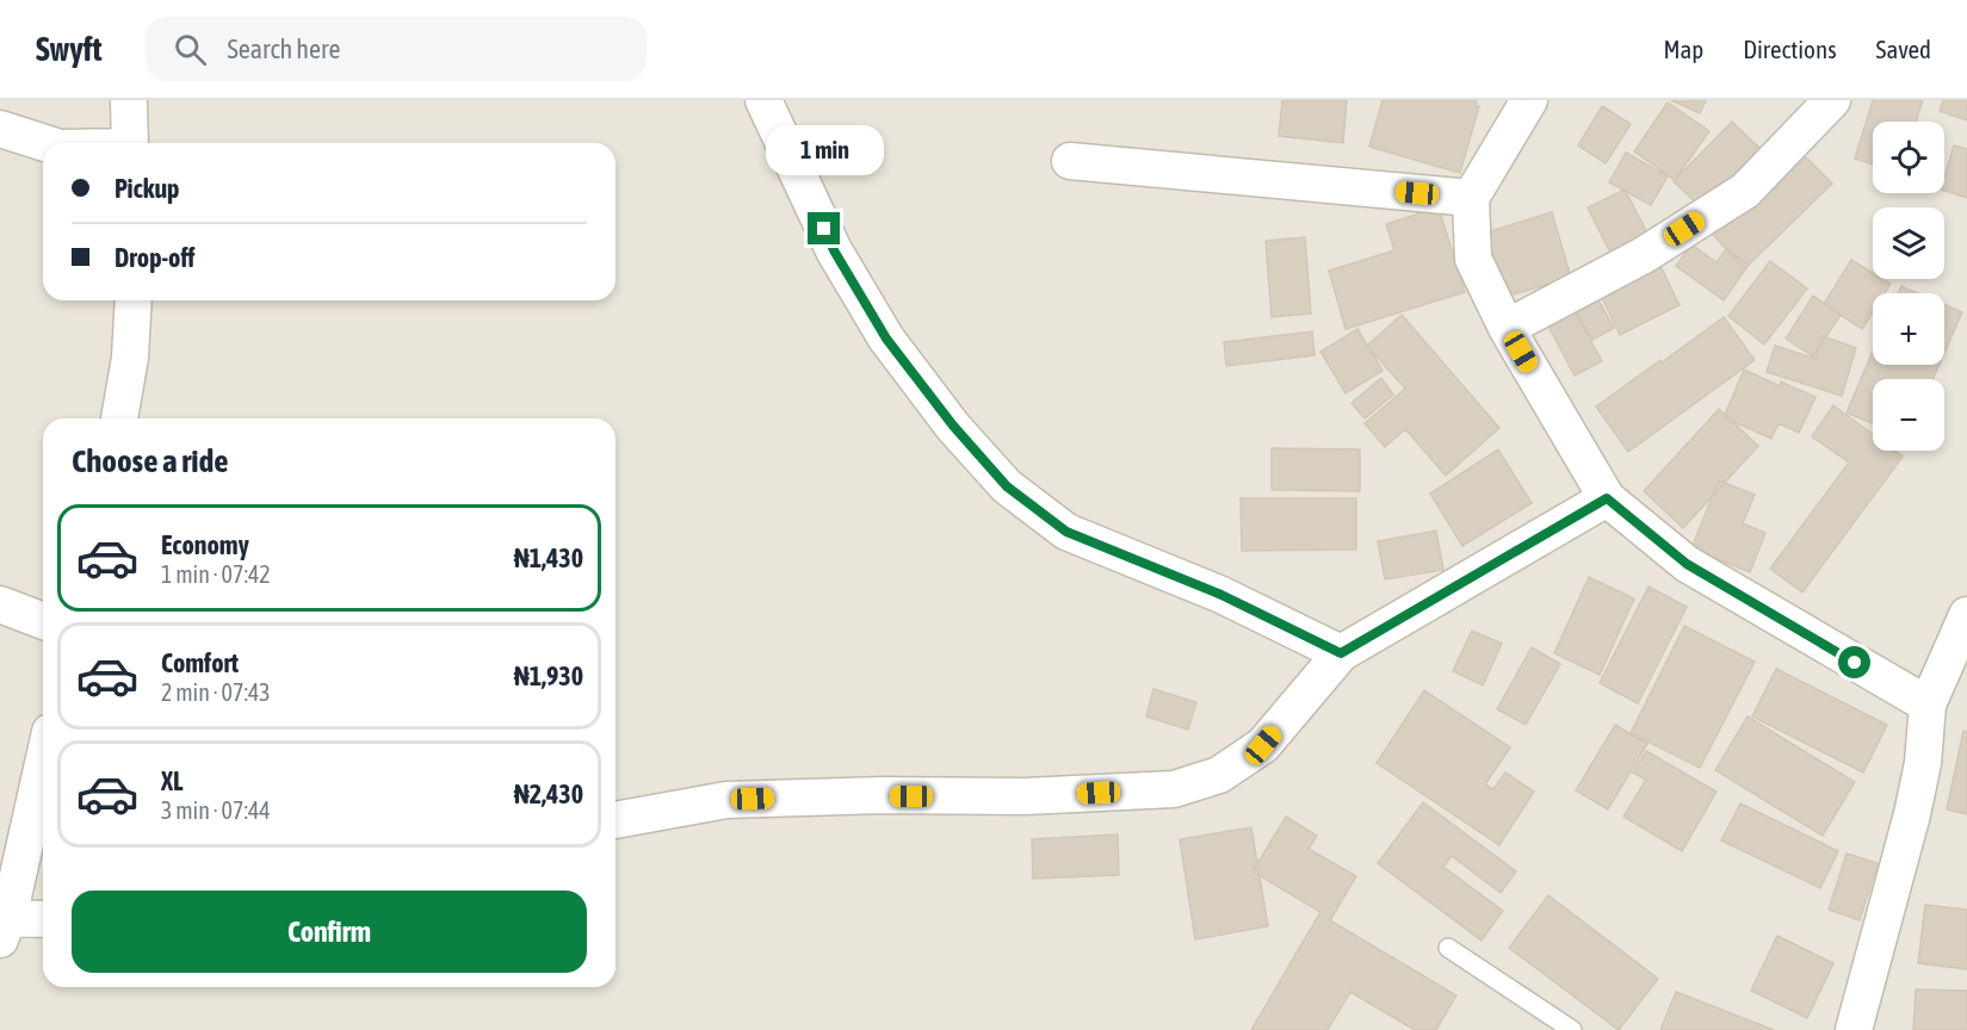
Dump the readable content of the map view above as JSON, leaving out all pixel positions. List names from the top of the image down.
{
  "page": {
    "header": "Swyft",
    "search": "Search here",
    "nav": ["Map", "Directions", "Saved"],
    "map_buttons": ["+", "−"],
    "bubble": "1 min",
    "banner": ["Pickup", "Drop-off"],
    "heading": "Choose a ride",
    "list": [
      {
        "name": "Economy",
        "note": "1 min · 07:42",
        "value": "₦1,430"
      },
      {
        "name": "Comfort",
        "note": "2 min · 07:43",
        "value": "₦1,930"
      },
      {
        "name": "XL",
        "note": "3 min · 07:44",
        "value": "₦2,430"
      }
    ],
    "buttons": "Confirm"
  }
}
